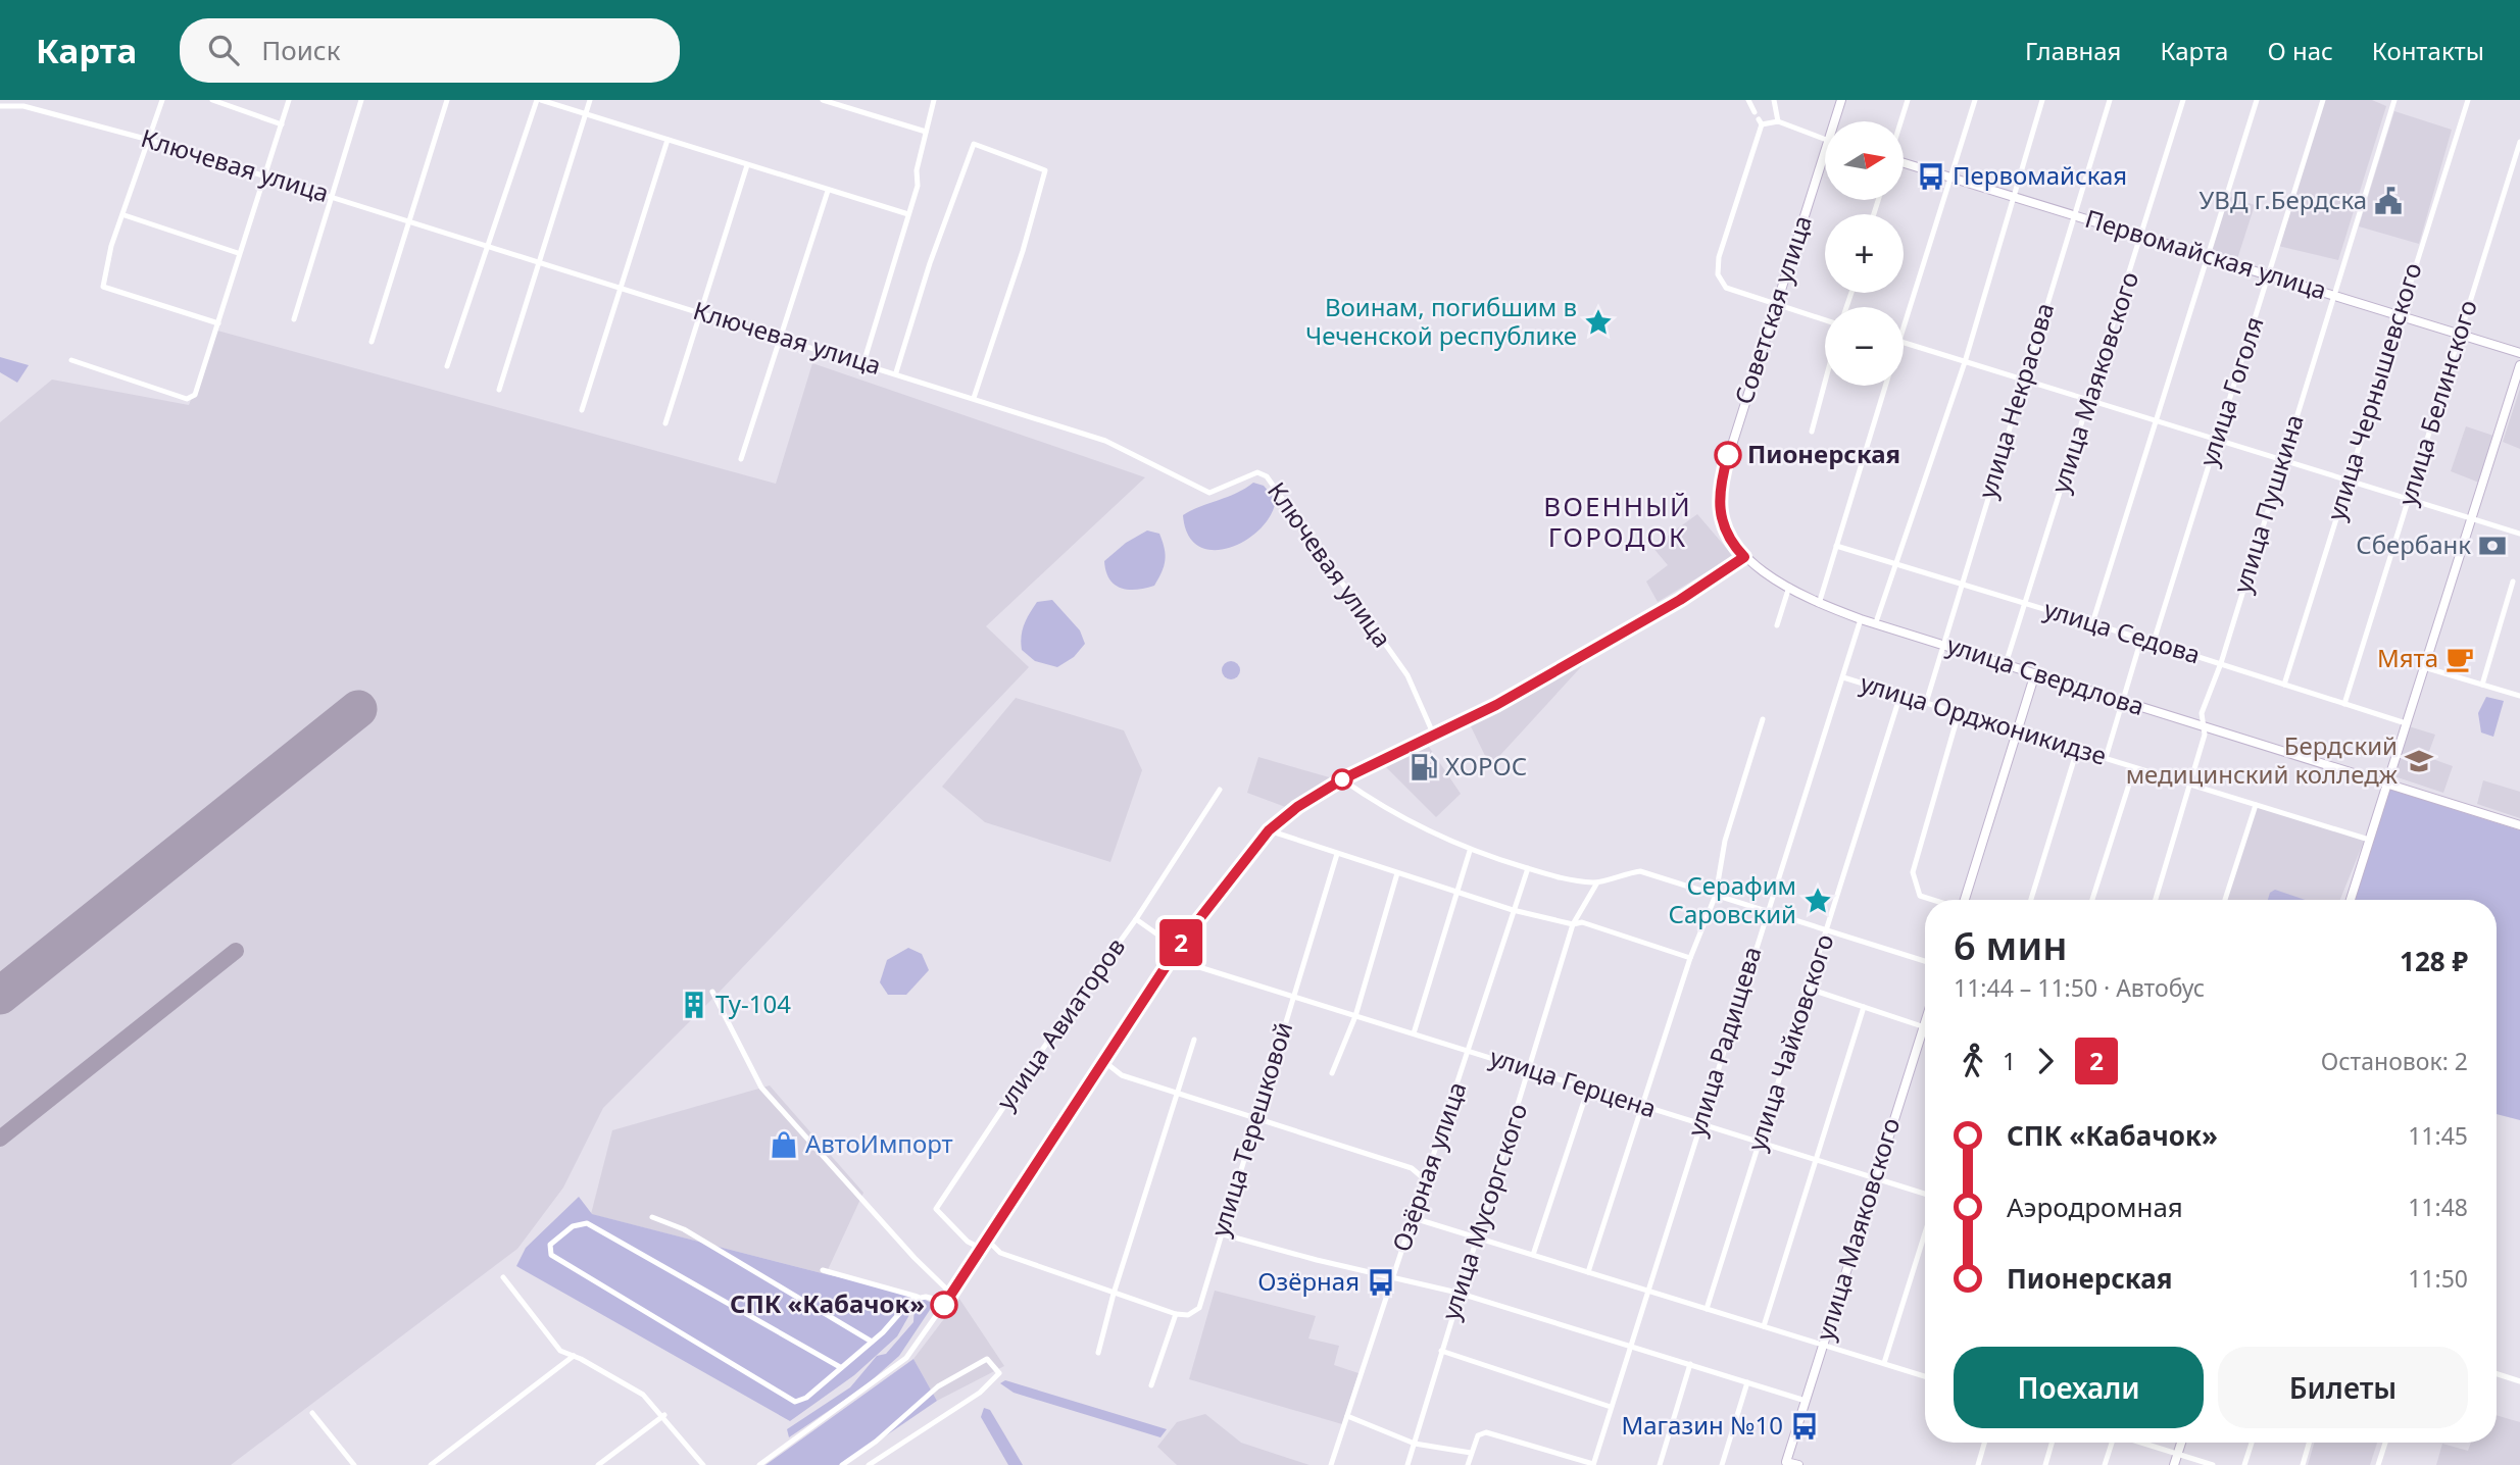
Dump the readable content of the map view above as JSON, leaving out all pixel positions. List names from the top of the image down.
{
  "streets": {
    "street": [
      "Ключевая улица",
      "Первомайская улица",
      "Советская улица",
      "улица Маяковского",
      "улица Гоголя",
      "улица Чернышевского",
      "улица Некрасова",
      "улица Белинского",
      "улица Пушкина",
      "улица Седова",
      "улица Свердлова",
      "улица Орджоникидзе",
      "улица Авиаторов",
      "улица Радищева",
      "улица Чайковского",
      "улица Герцена",
      "улица Терешковой",
      "Озёрная улица",
      "улица Мусоргского"
    ]
  },
  "crossings": [
    ["Первомайская улица", "улица Маяковского"],
    ["Первомайская улица", "улица Гоголя"],
    ["Первомайская улица", "улица Чернышевского"],
    ["Первомайская улица", "улица Некрасова"],
    ["Первомайская улица", "улица Белинского"],
    ["Первомайская улица", "улица Пушкина"],
    ["Советская улица", "улица Свердлова"],
    ["улица Маяковского", "улица Седова"],
    ["улица Маяковского", "улица Свердлова"],
    ["улица Маяковского", "улица Герцена"],
    ["улица Гоголя", "улица Седова"],
    ["улица Чернышевского", "улица Седова"],
    ["улица Некрасова", "улица Седова"],
    ["улица Некрасова", "улица Свердлова"],
    ["улица Некрасова", "улица Орджоникидзе"],
    ["улица Белинского", "улица Седова"],
    ["улица Пушкина", "улица Седова"],
    ["улица Пушкина", "улица Свердлова"],
    ["улица Пушкина", "улица Орджоникидзе"],
    ["улица Свердлова", "улица Радищева"],
    ["улица Орджоникидзе", "улица Радищева"],
    ["улица Орджоникидзе", "улица Чайковского"],
    ["улица Авиаторов", "улица Герцена"],
    ["улица Радищева", "улица Герцена"],
    ["улица Чайковского", "улица Герцена"],
    ["улица Герцена", "улица Терешковой"],
    ["улица Герцена", "Озёрная улица"],
    ["улица Герцена", "улица Мусоргского"]
  ],
  "districts": ["ВОЕННЫЙ ГОРОДОК"],
  "places": {
    "bus stop": ["Первомайская", "Озёрная", "Магазин №10"],
    "public building": ["УВД г.Бердска"],
    "place": ["Воинам, погибшим в Чеченской республике", "Серафим Саровский"],
    "other": ["Пионерская", "СПК «Кабачок»"],
    "bank": ["Сбербанк"],
    "cafe": ["Мята"],
    "school or university": ["Бердский медицинский колледж"],
    "fuel station": ["ХОРОС"],
    "building": ["Ту-104"],
    "shop": ["АвтоИмпорт"]
  },
  "lines": ["bus line 2"],
  "north": "right",
  "page": {
    "header": "Карта",
    "search": "Поиск",
    "nav": [
      "Главная",
      "Карта",
      "О нас",
      "Контакты"
    ],
    "on_map": "2",
    "map_buttons": ["+", "−"],
    "heading": ["6 мин", "11:44 – 11:50 · Автобус", "128 ₽"],
    "legs": ["1", "2", "Остановок: 2"],
    "list": [
      {
        "name": "СПК «Кабачок»",
        "value": "11:45"
      },
      {
        "name": "Аэродромная",
        "value": "11:48"
      },
      {
        "name": "Пионерская",
        "value": "11:50"
      }
    ],
    "buttons": ["Поехали", "Билеты"]
  }
}
